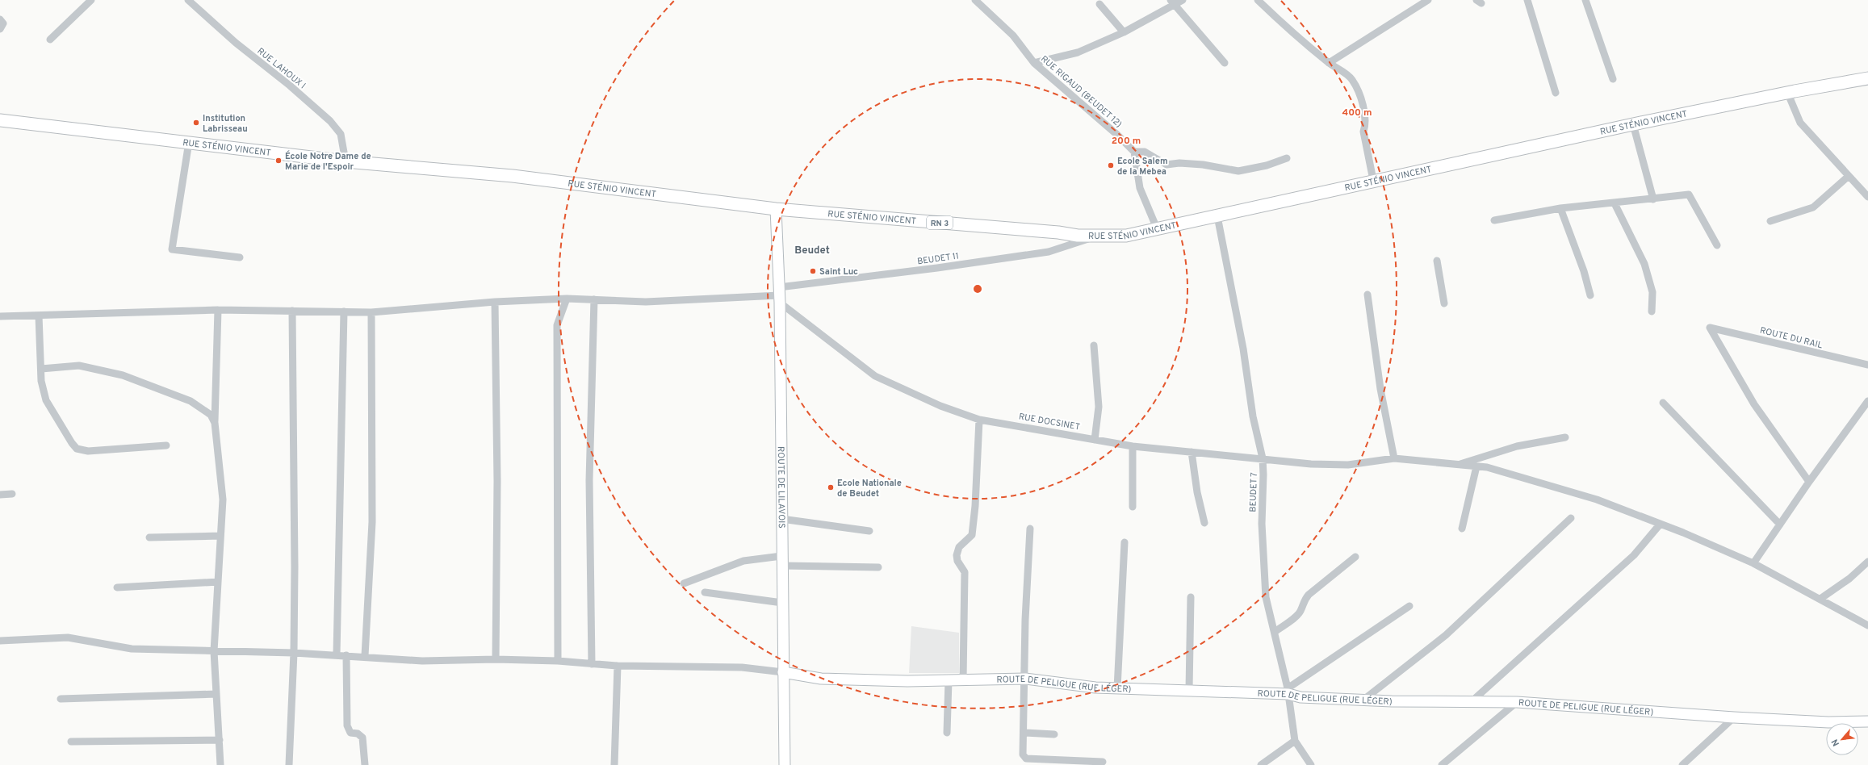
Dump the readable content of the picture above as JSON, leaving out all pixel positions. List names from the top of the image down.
{
  "streets": {
    "main road": ["RUE STÉNIO VINCENT", "RN 3"],
    "street": [
      "RUE LAHOUX I",
      "RUE RIGAUD (BEUDET 12)",
      "BEUDET 11",
      "ROUTE DU RAIL",
      "RUE DOCSINET",
      "ROUTE DE LILAVOIS",
      "BEUDET 7",
      "ROUTE DE PELIGUE (RUE LÉGER)"
    ]
  },
  "crossings": [
    ["RUE LAHOUX I", "RUE STÉNIO VINCENT"],
    ["RUE STÉNIO VINCENT", "BEUDET 11"],
    ["RUE STÉNIO VINCENT", "ROUTE DE LILAVOIS"],
    ["RUE STÉNIO VINCENT", "BEUDET 7"],
    ["BEUDET 11", "RUE DOCSINET"],
    ["BEUDET 11", "ROUTE DE LILAVOIS"],
    ["RUE DOCSINET", "ROUTE DE LILAVOIS"],
    ["RUE DOCSINET", "BEUDET 7"],
    ["ROUTE DE LILAVOIS", "ROUTE DE PELIGUE (RUE LÉGER)"],
    ["BEUDET 7", "ROUTE DE PELIGUE (RUE LÉGER)"]
  ],
  "districts": ["Beudet"],
  "places": [
    "Institution Labrisseau",
    "École Notre Dame de Marie de l'Espoir",
    "Ecole Salem de la Mebea",
    "Saint Luc",
    "Ecole Nationale de Beudet"
  ],
  "north": "bottom left",
  "rings": ["400 m", "200 m"]
}
